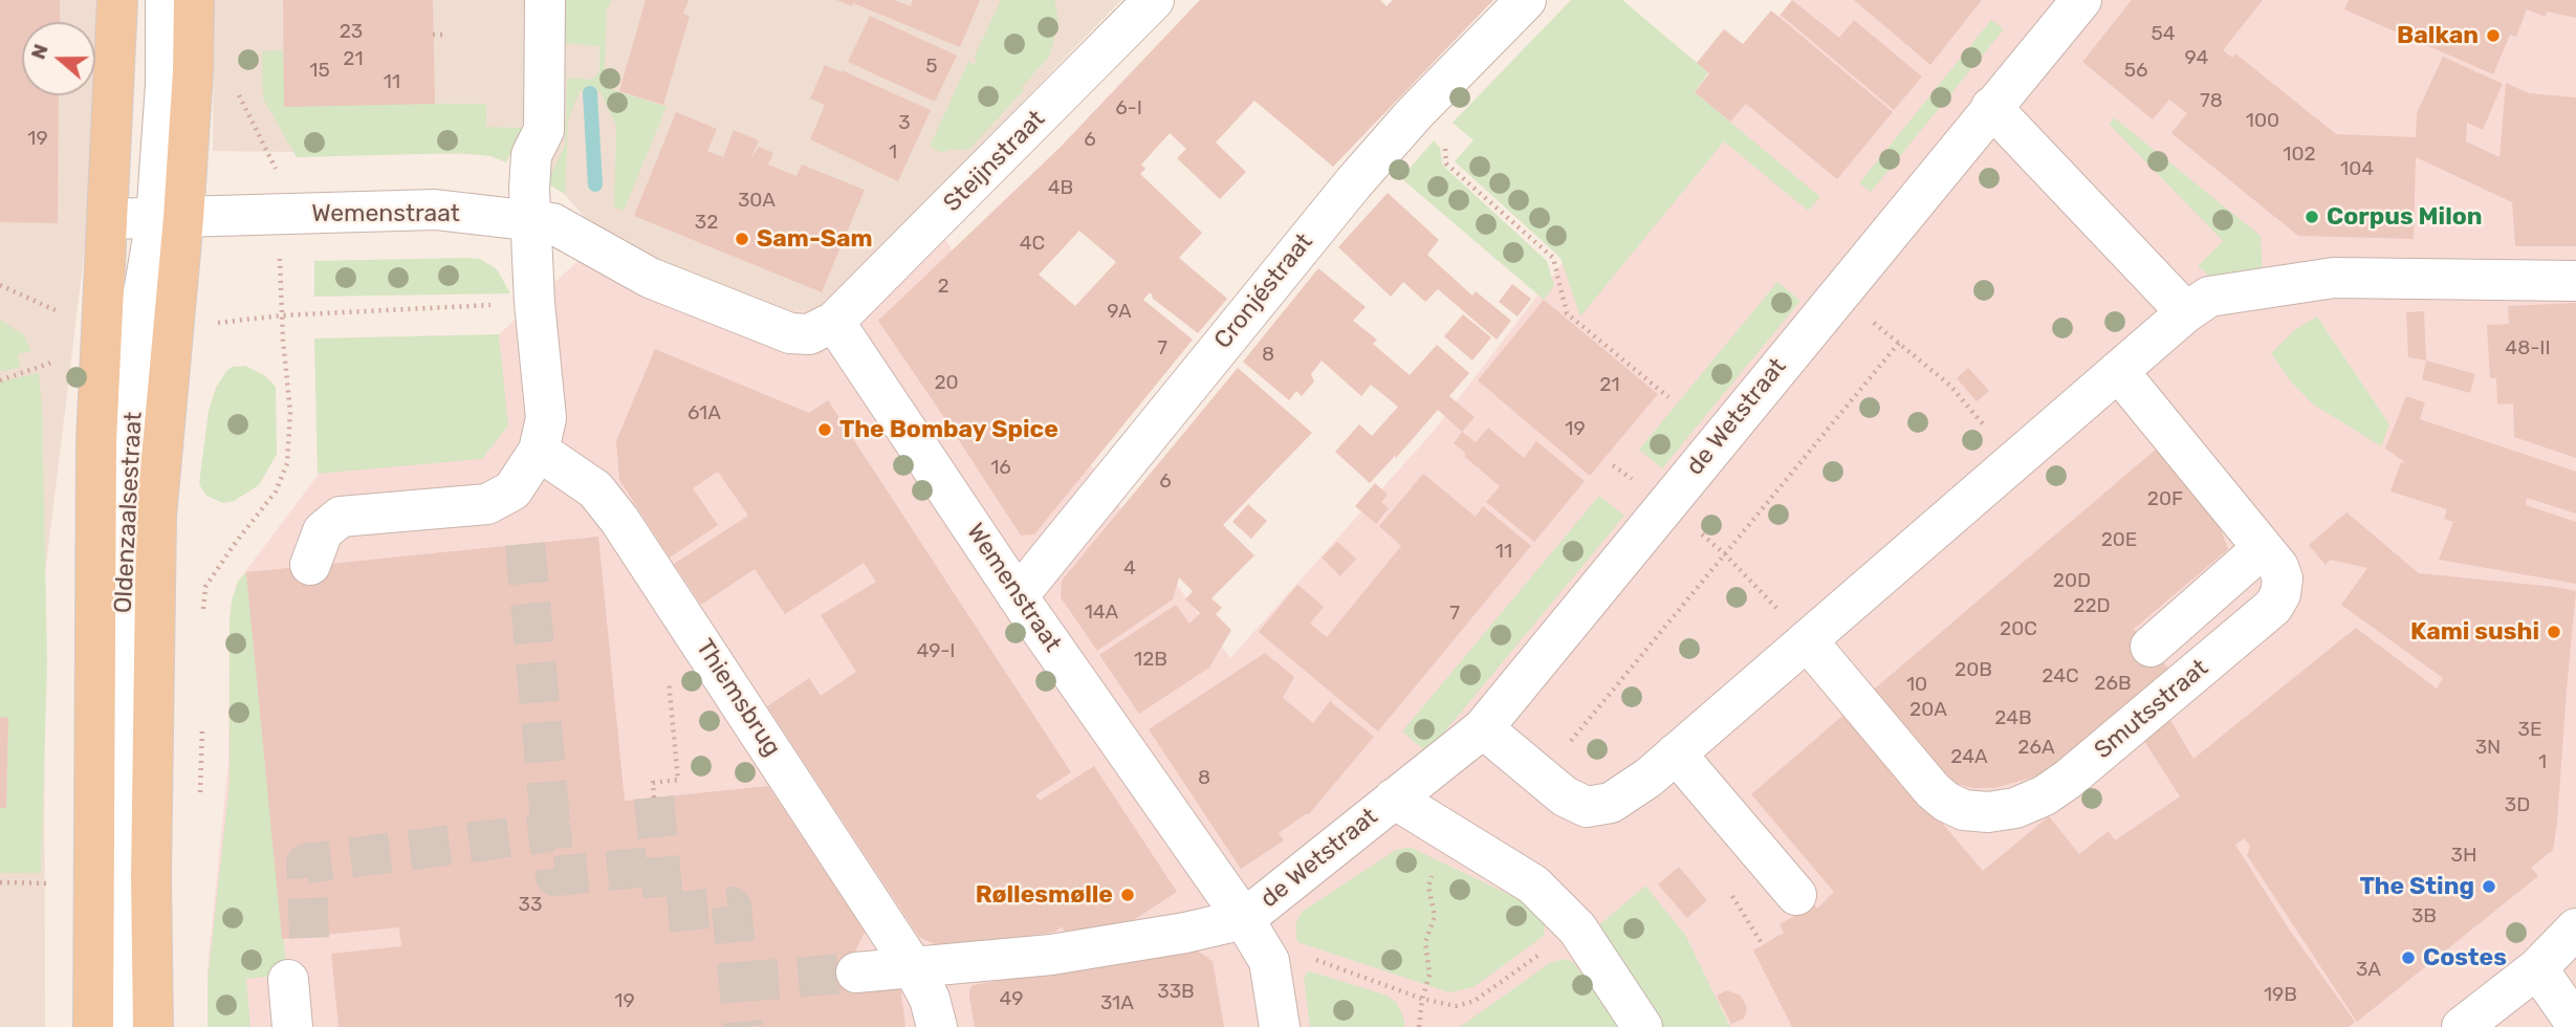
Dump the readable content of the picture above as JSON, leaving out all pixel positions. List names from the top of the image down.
{
  "streets": {
    "main road": ["Oldenzaalsestraat"],
    "street": [
      "Steijnstraat",
      "Wemenstraat",
      "Cronjéstraat",
      "de Wetstraat",
      "Thiemsbrug",
      "Smutsstraat"
    ]
  },
  "crossings": [
    ["Steijnstraat", "Wemenstraat"],
    ["Wemenstraat", "Cronjéstraat"],
    ["Wemenstraat", "de Wetstraat"],
    ["Wemenstraat", "Oldenzaalsestraat"]
  ],
  "places": [
    "Balkan",
    "Corpus Milon",
    "Sam-Sam",
    "The Bombay Spice",
    "Kami sushi",
    "The Sting",
    "Røllesmølle",
    "Costes"
  ],
  "house_numbers": [
    "23",
    "54",
    "94",
    "21",
    "5",
    "15",
    "56",
    "11",
    "78",
    "6-I",
    "100",
    "3",
    "19",
    "6",
    "1",
    "102",
    "104",
    "4B",
    "30A",
    "32",
    "4C",
    "2",
    "9A",
    "7",
    "48-II",
    "8",
    "20",
    "21",
    "61A",
    "19",
    "16",
    "6",
    "20F",
    "20E",
    "11",
    "4",
    "20D",
    "22D",
    "14A",
    "7",
    "20C",
    "49-I",
    "12B",
    "20B",
    "24C",
    "26B",
    "10",
    "20A",
    "24B",
    "3E",
    "26A",
    "3N",
    "24A",
    "1",
    "8",
    "3D",
    "3H",
    "33",
    "3B",
    "3A",
    "33B",
    "19B",
    "49",
    "19",
    "31A"
  ],
  "north": "left"
}
